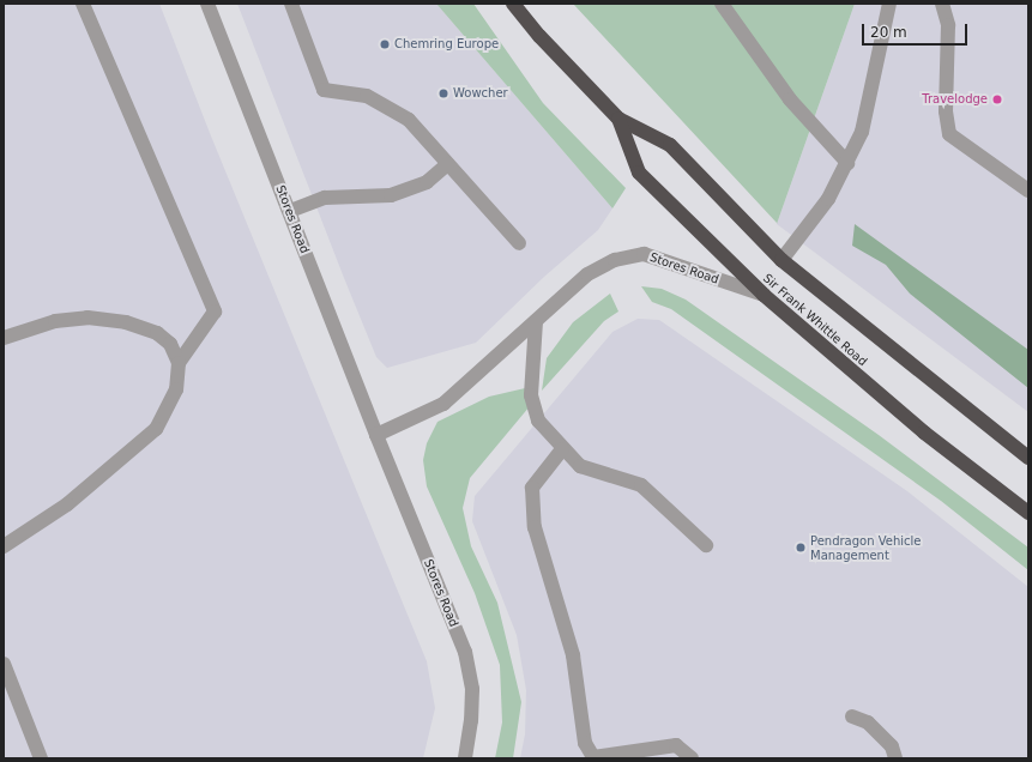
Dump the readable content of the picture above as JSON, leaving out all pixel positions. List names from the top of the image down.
{
  "streets": {
    "highway": ["Sir Frank Whittle Road"],
    "street": ["Stores Road"]
  },
  "crossings": [
    ["Stores Road", "Sir Frank Whittle Road"]
  ],
  "places": [
    "Chemring Europe",
    "Wowcher",
    "Travelodge",
    "Pendragon Vehicle Management"
  ],
  "scale_bar": "20 m"
}
